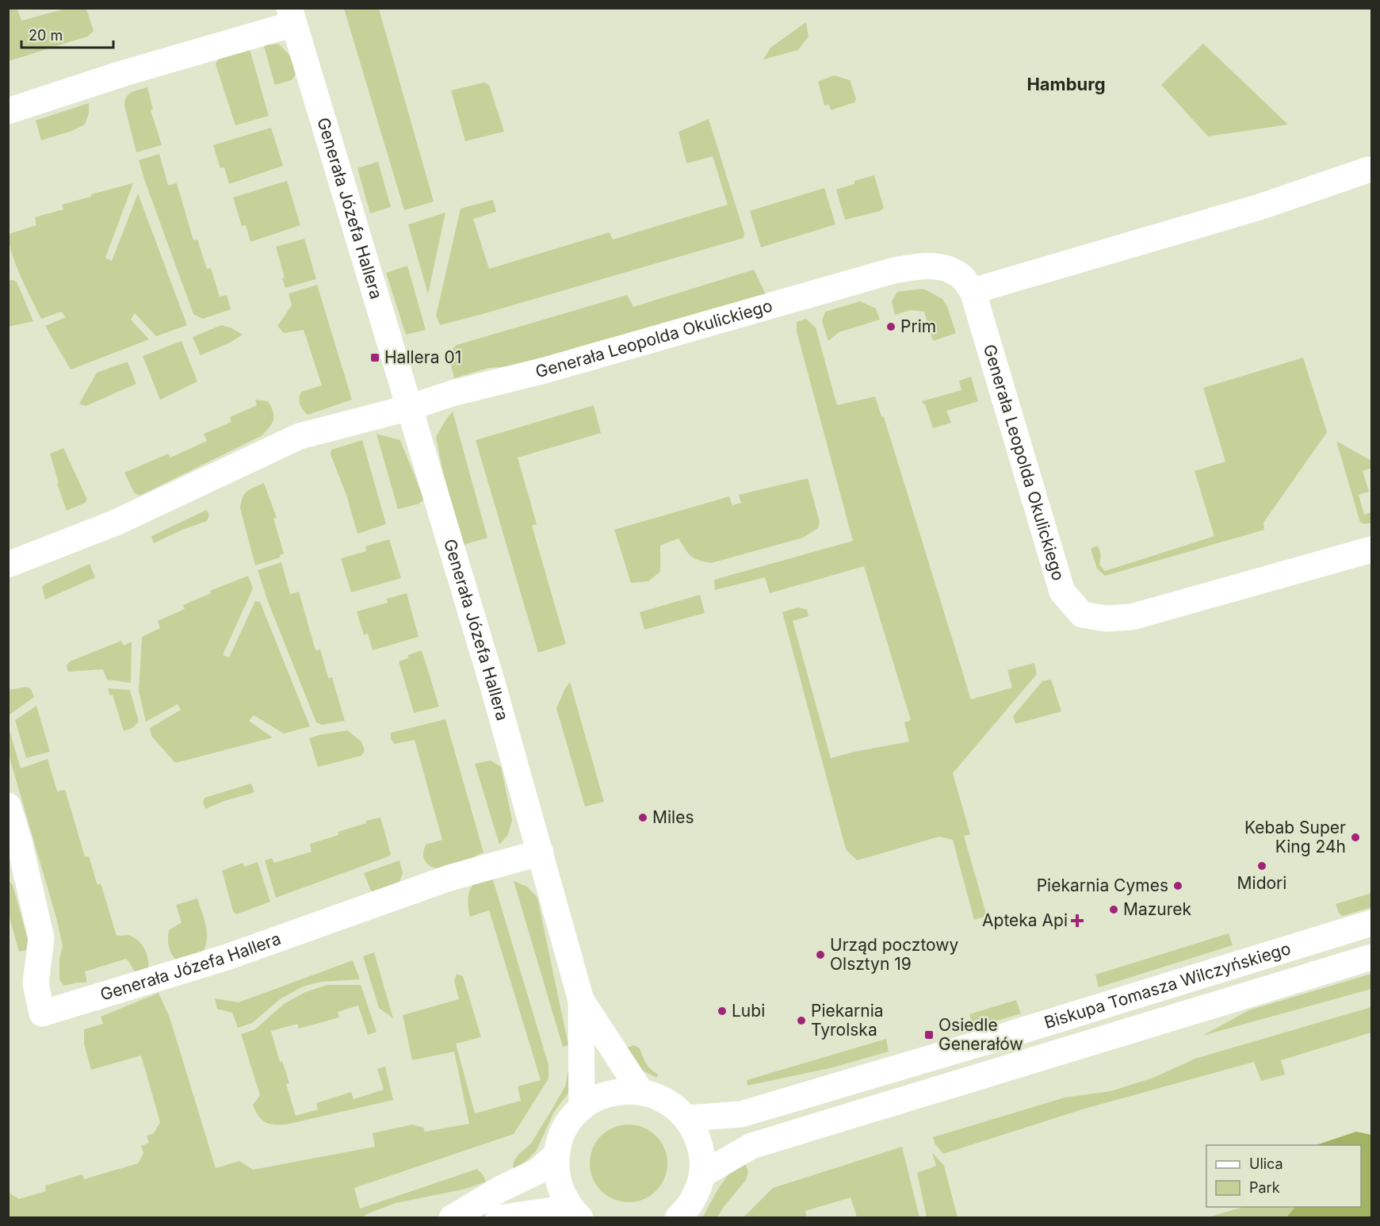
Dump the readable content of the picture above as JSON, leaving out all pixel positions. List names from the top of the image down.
{
  "streets": {
    "street": ["Generała Józefa Hallera", "Generała Leopolda Okulickiego", "Biskupa Tomasza Wilczyńskiego"]
  },
  "crossings": [
    ["Generała Józefa Hallera", "Generała Leopolda Okulickiego"]
  ],
  "districts": ["Hamburg"],
  "places": {
    "other": [
      "Prim",
      "Miles",
      "Kebab Super King 24h",
      "Midori",
      "Piekarnia Cymes",
      "Mazurek",
      "Urząd pocztowy Olsztyn 19",
      "Lubi",
      "Piekarnia Tyrolska"
    ],
    "transit": ["Hallera 01", "Osiedle Generałów"],
    "health": ["Apteka Api"]
  },
  "legend": ["Ulica", "Park"],
  "scale_bar": "20 m"
}
